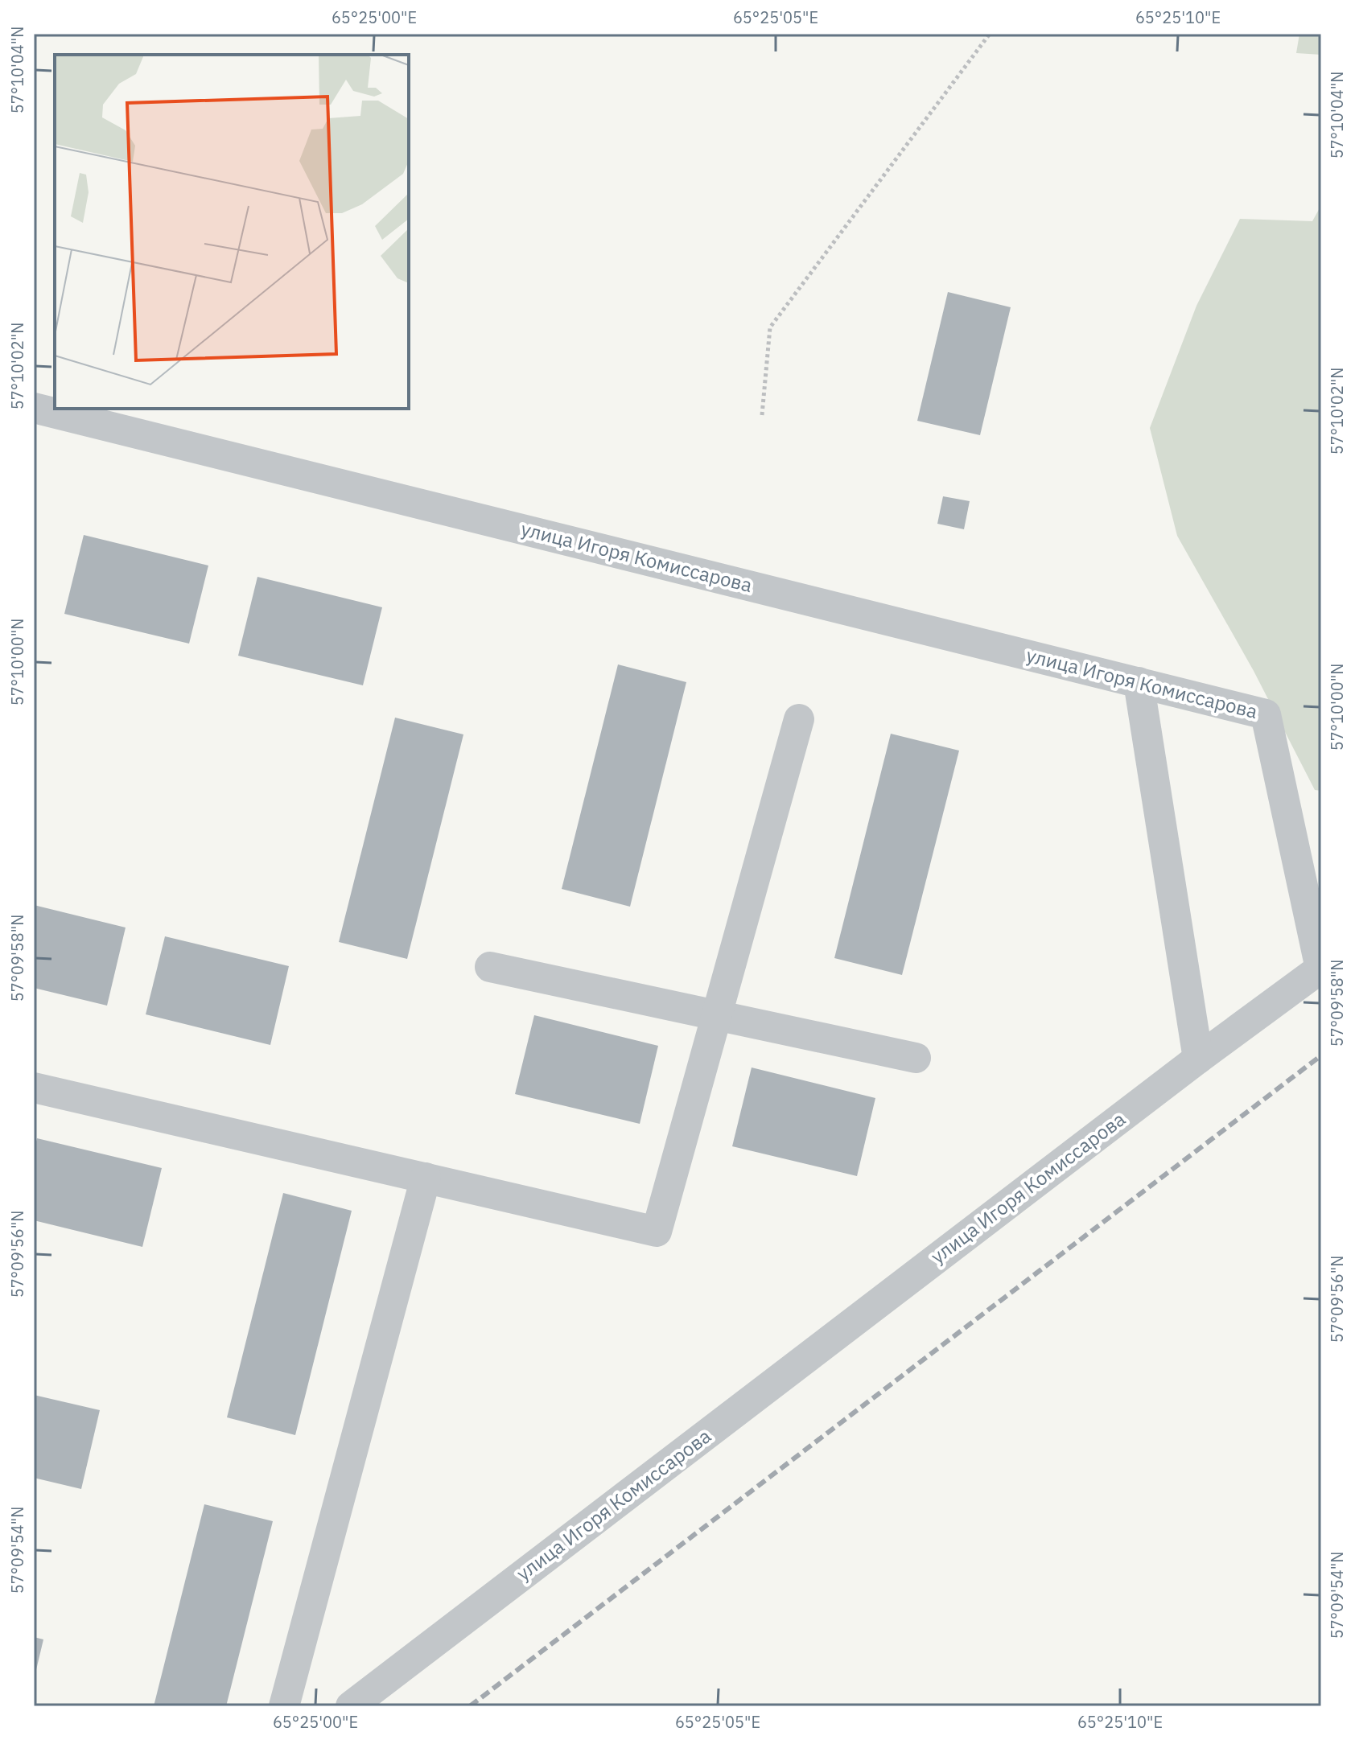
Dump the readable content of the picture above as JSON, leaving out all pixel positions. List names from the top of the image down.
{
  "streets": {
    "street": ["улица Игоря Комиссарова"]
  },
  "coordinates": [
    "65°25'00\"E",
    "65°25'05\"E",
    "65°25'10\"E",
    "57°10'04\"N",
    "57°10'02\"N",
    "57°10'00\"N",
    "57°09'58\"N",
    "57°09'56\"N",
    "57°09'54\"N"
  ]
}
